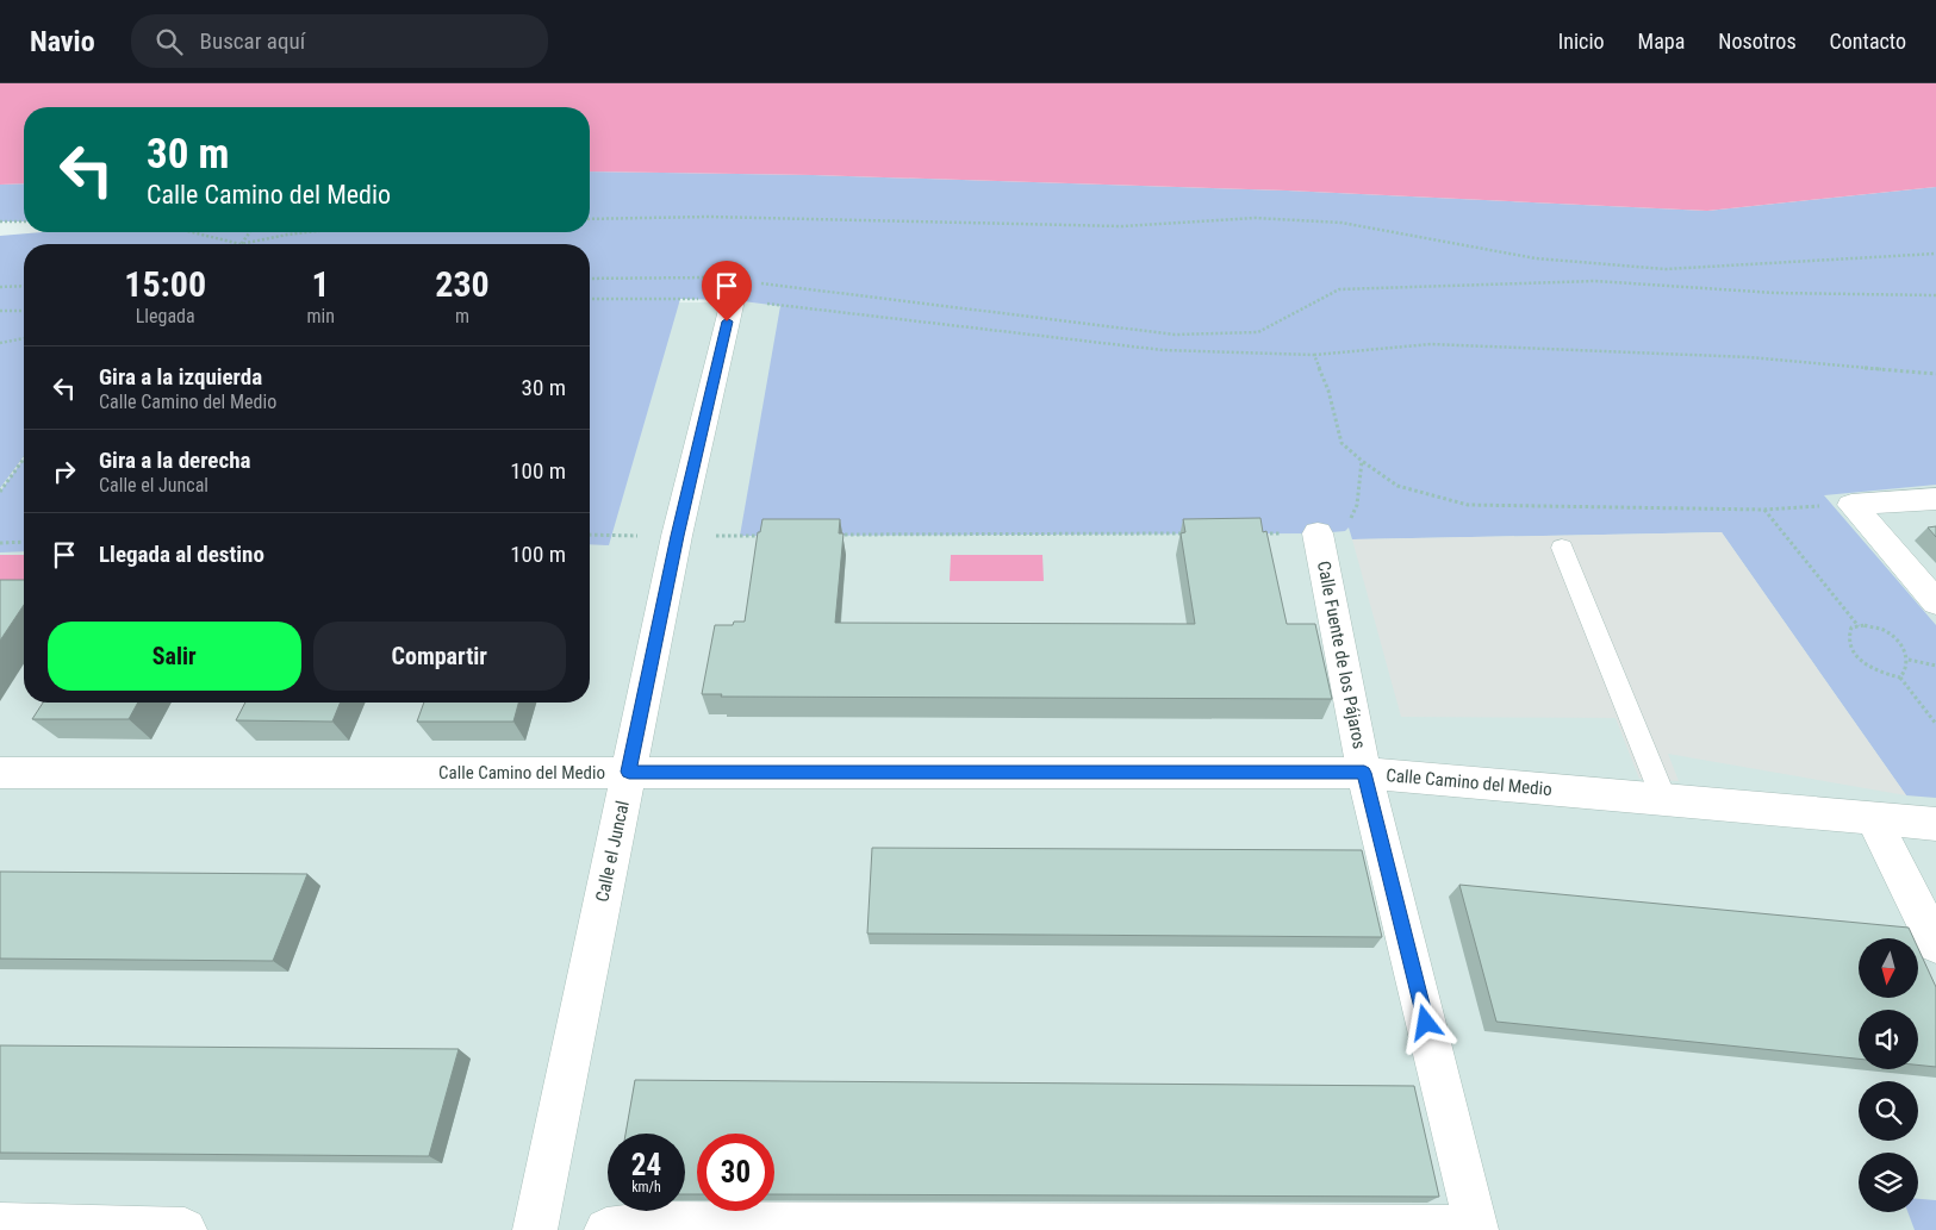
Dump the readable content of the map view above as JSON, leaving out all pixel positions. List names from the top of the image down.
{
  "streets": {
    "street": ["Calle Fuente de los Pájaros", "Calle Camino del Medio", "Calle el Juncal"]
  },
  "crossings": [
    ["Calle Fuente de los Pájaros", "Calle Camino del Medio"],
    ["Calle Camino del Medio", "Calle el Juncal"]
  ],
  "north": "bottom",
  "page": {
    "header": "Navio",
    "search": "Buscar aquí",
    "nav": [
      "Inicio",
      "Mapa",
      "Nosotros",
      "Contacto"
    ],
    "turn": ["30 m", "Calle Camino del Medio"],
    "eta": [
      "15:00",
      "Llegada",
      "1",
      "min",
      "230",
      "m"
    ],
    "list": [
      {
        "name": "Gira a la izquierda",
        "note": "Calle Camino del Medio",
        "value": "30 m"
      },
      {
        "name": "Gira a la derecha",
        "note": "Calle el Juncal",
        "value": "100 m"
      },
      {
        "name": "Llegada al destino",
        "value": "100 m"
      }
    ],
    "buttons": ["Salir", "Compartir"],
    "speed": "24 km/h",
    "limit": "30"
  }
}
